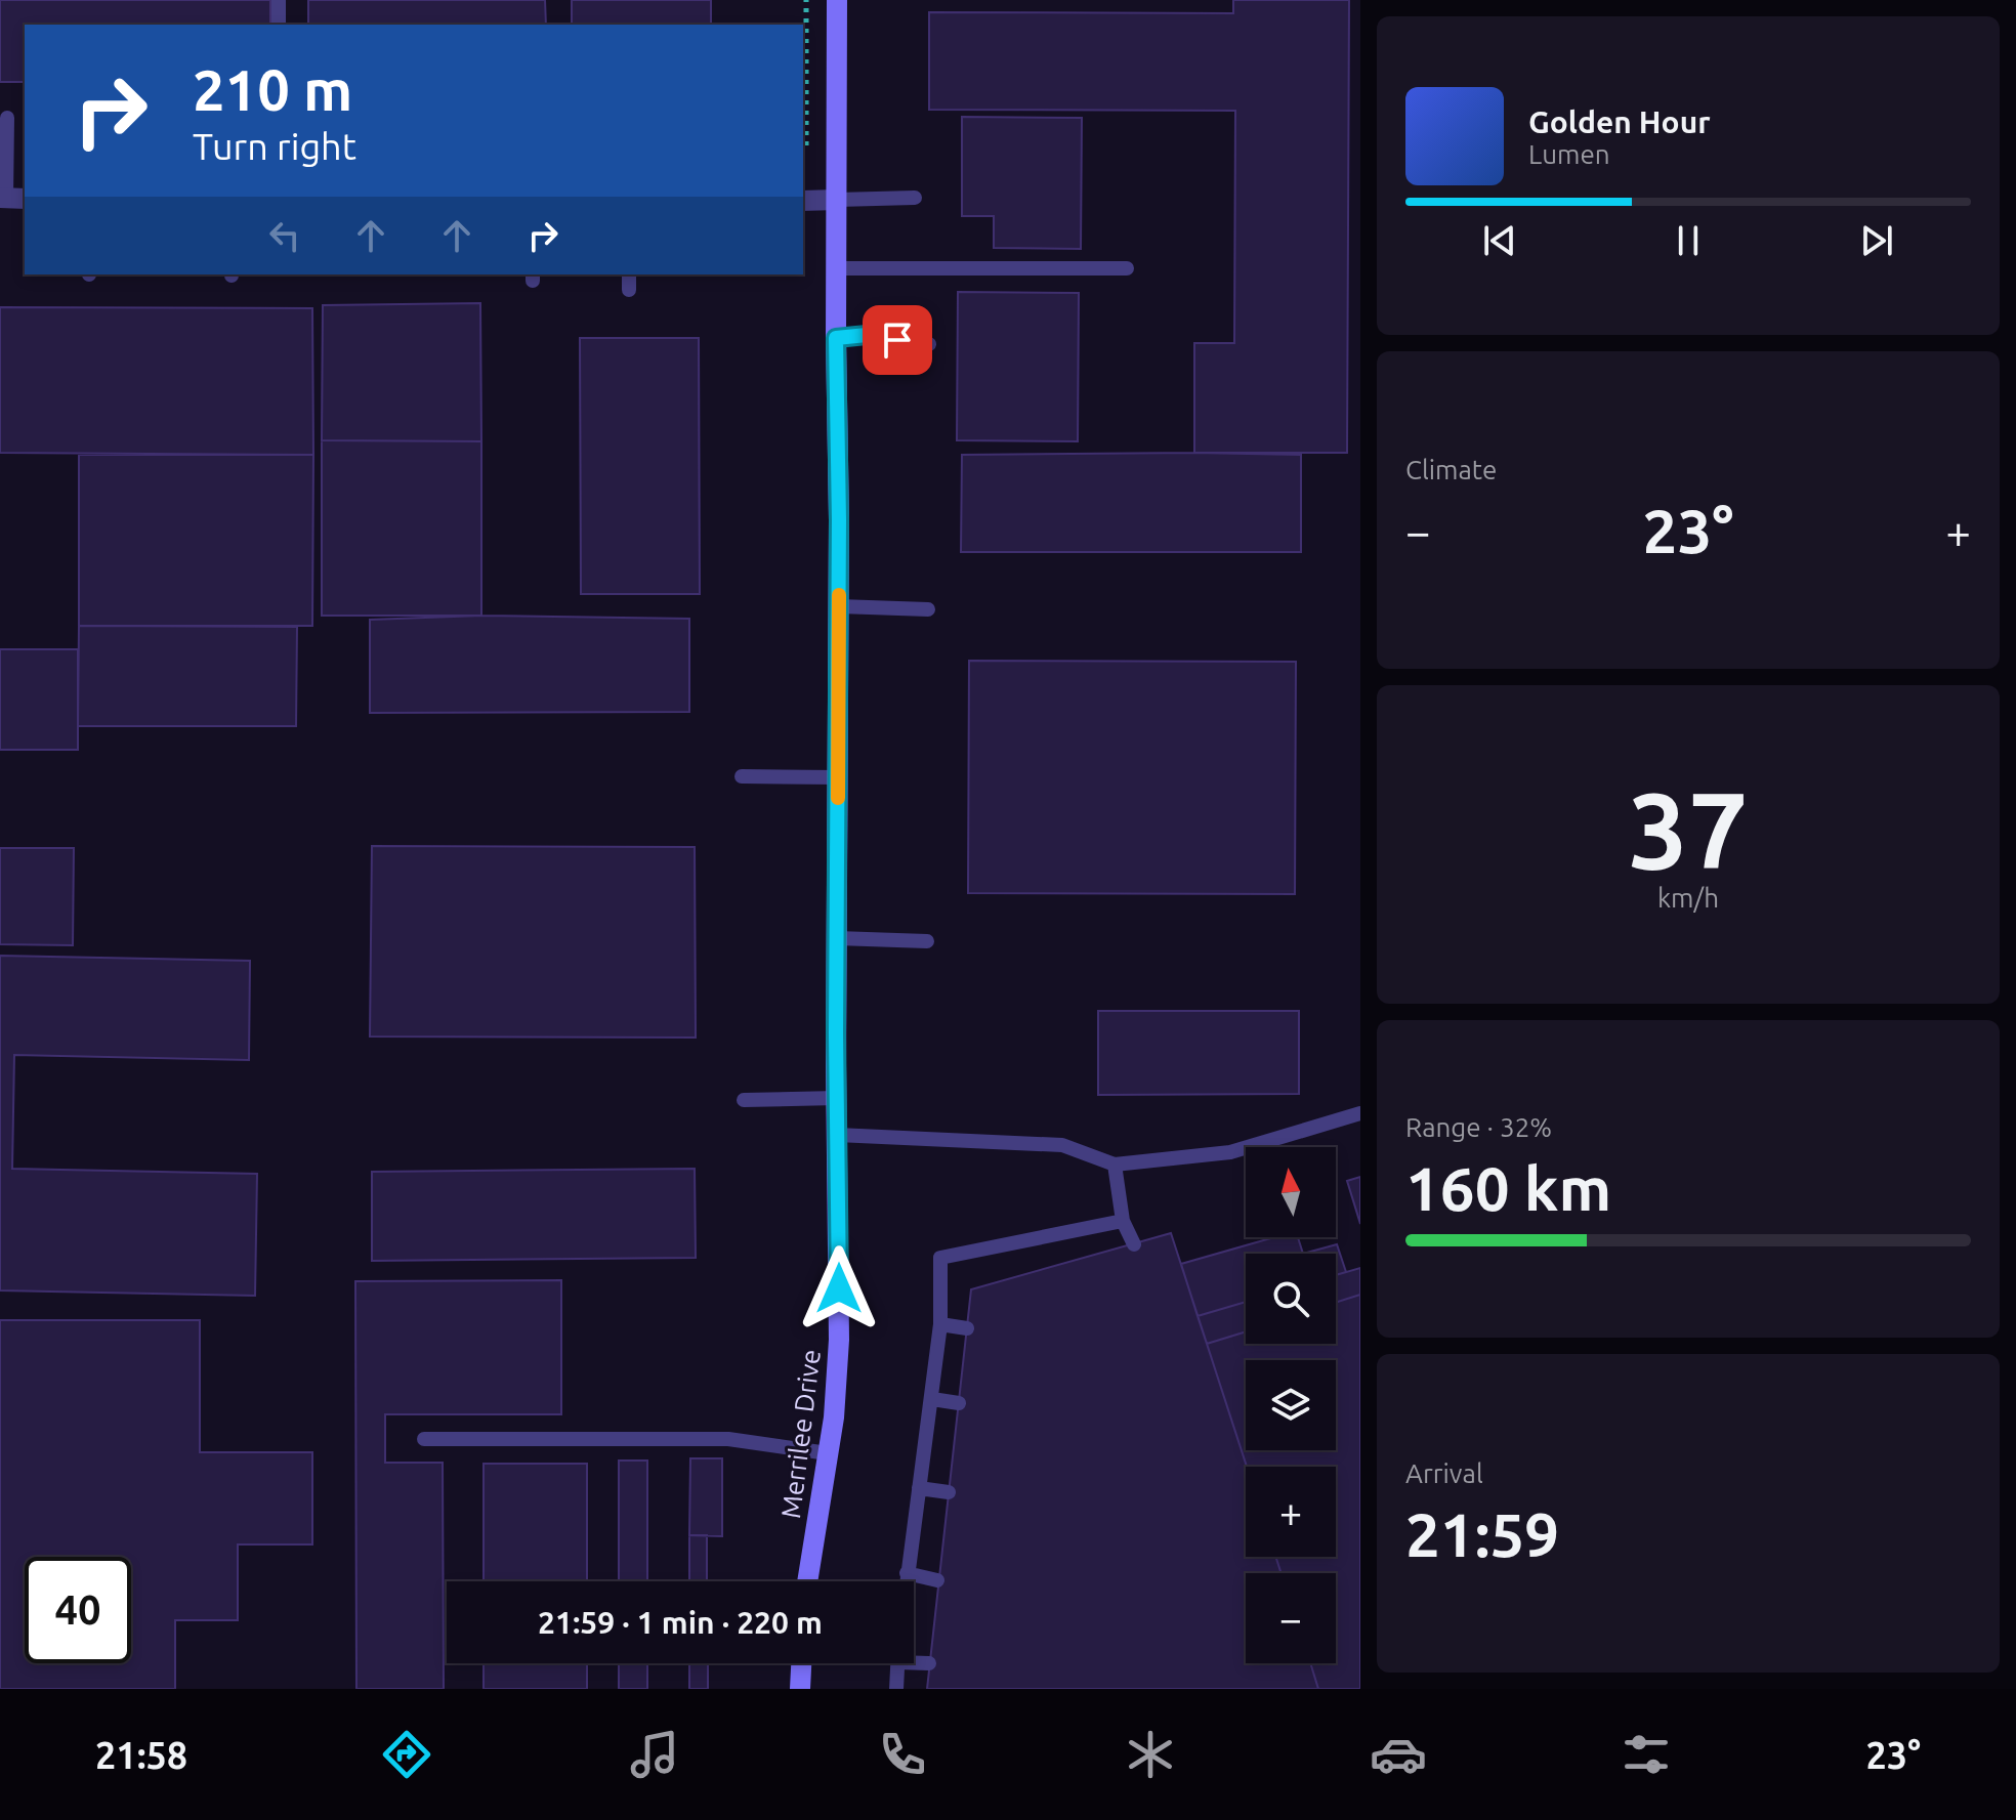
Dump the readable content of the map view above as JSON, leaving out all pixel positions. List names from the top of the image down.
{
  "streets": {
    "street": ["Merrilee Drive"]
  },
  "north": "top",
  "page": {
    "turn": ["210 m", "Turn right"],
    "song": ["Golden Hour", "Lumen"],
    "tile": [
      "Climate",
      ["37", "km/h"],
      ["Range · 32%", "160 km"],
      ["Arrival", "21:59"]
    ],
    "heat": ["−", "23°", "+"],
    "map_buttons": ["+", "−"],
    "limit": "40",
    "trip": "21:59 · 1 min · 220 m",
    "tabs": ["21:58", "23°"]
  }
}
